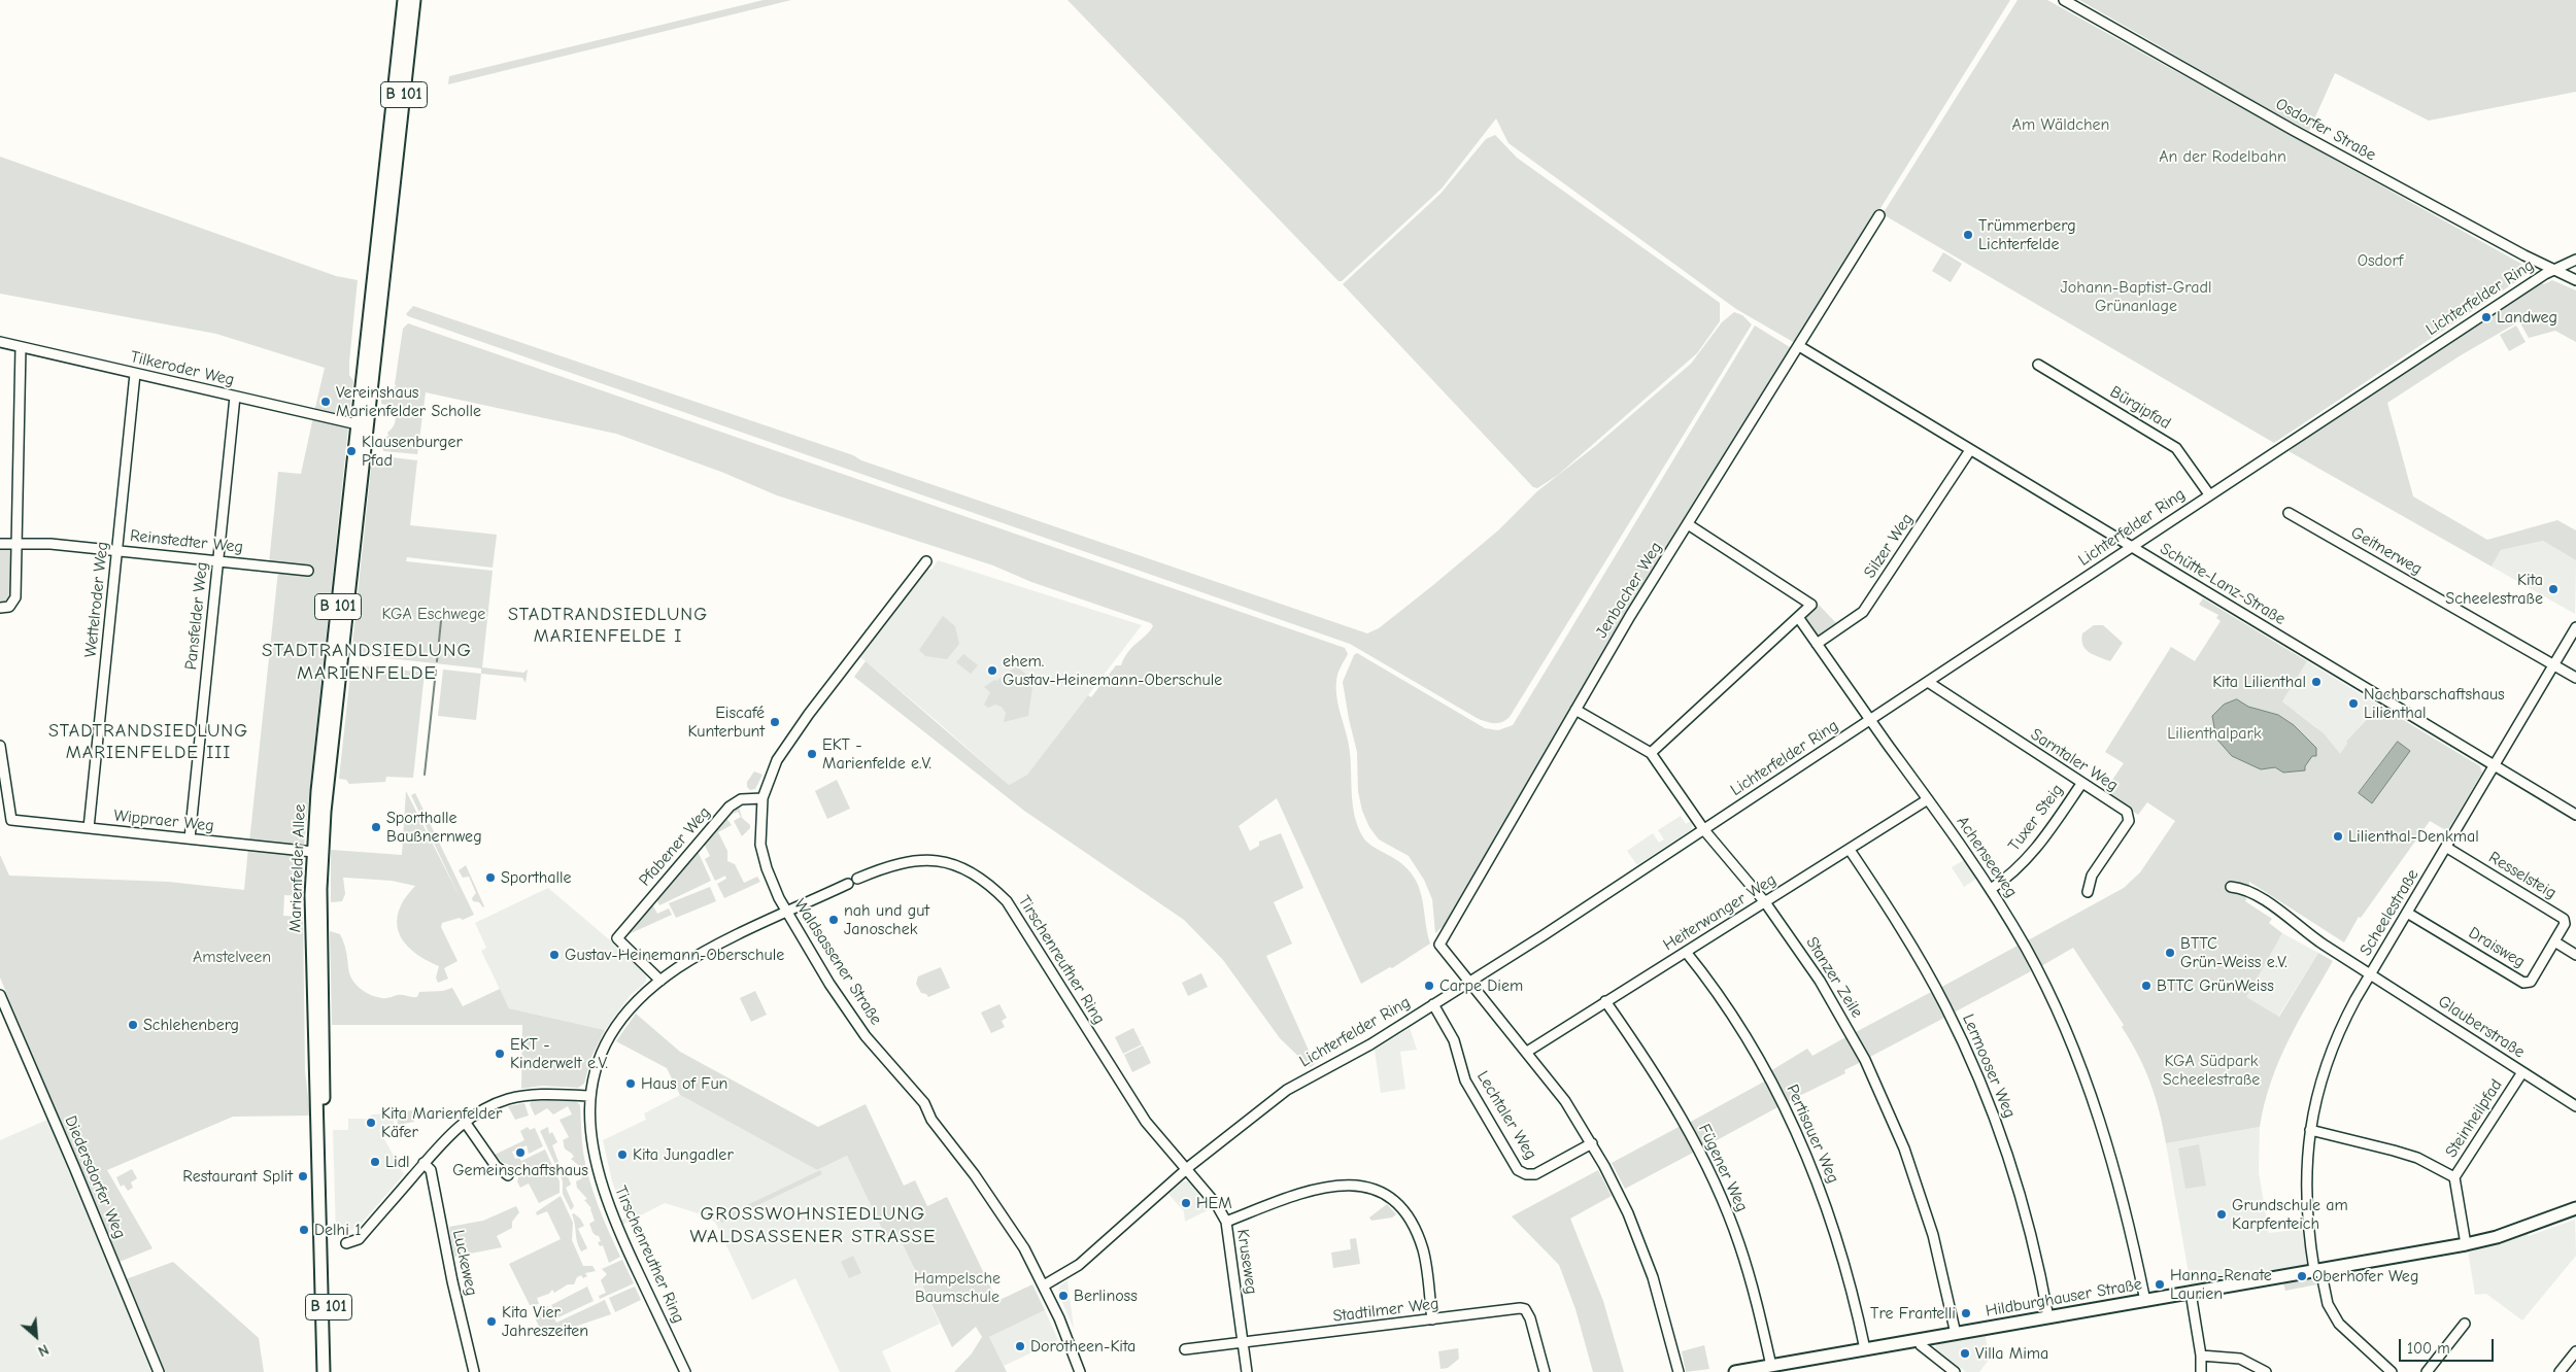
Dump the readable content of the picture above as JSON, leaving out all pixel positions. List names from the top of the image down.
{
  "streets": {
    "main road": ["B 101", "Marienfelder Allee", "Hildburghauser Straße"],
    "street": [
      "Osdorfer Straße",
      "Lichterfelder Ring",
      "Tilkeroder Weg",
      "Bürgipfad",
      "Reinstedter Weg",
      "Silzer Weg",
      "Geitnerweg",
      "Schütte-Lanz-Straße",
      "Jenbacher Weg",
      "Wettelroder Weg",
      "Pansfelder Weg",
      "Sarntaler Weg",
      "Tuxer Steig",
      "Wippraer Weg",
      "Pfabener Weg",
      "Achenseeweg",
      "Resselsteig",
      "Heiterwanger Weg",
      "Scheelestraße",
      "Draisweg",
      "Tirschenreuther Ring",
      "Waldsassener Straße",
      "Stanzer Zeile",
      "Glauberstraße",
      "Lermooser Weg",
      "Lechtaler Weg",
      "Steinheilpfad",
      "Pertisauer Weg",
      "Fügener Weg",
      "Diedersdorfer Weg",
      "Kruseweg",
      "Luckeweg",
      "Stadtilmer Weg"
    ]
  },
  "crossings": [
    ["B 101", "Marienfelder Allee"],
    ["Osdorfer Straße", "Lichterfelder Ring"],
    ["Lichterfelder Ring", "Bürgipfad"],
    ["Lichterfelder Ring", "Schütte-Lanz-Straße"],
    ["Lichterfelder Ring", "Jenbacher Weg"],
    ["Lichterfelder Ring", "Sarntaler Weg"],
    ["Lichterfelder Ring", "Achenseeweg"],
    ["Lichterfelder Ring", "Tirschenreuther Ring"],
    ["Lichterfelder Ring", "Waldsassener Straße"],
    ["Lichterfelder Ring", "Stanzer Zeile"],
    ["Lichterfelder Ring", "Lechtaler Weg"],
    ["Lichterfelder Ring", "Kruseweg"],
    ["Tilkeroder Weg", "Wettelroder Weg"],
    ["Tilkeroder Weg", "Pansfelder Weg"],
    ["Tilkeroder Weg", "Marienfelder Allee"],
    ["Reinstedter Weg", "Wettelroder Weg"],
    ["Reinstedter Weg", "Pansfelder Weg"],
    ["Silzer Weg", "Schütte-Lanz-Straße"],
    ["Silzer Weg", "Achenseeweg"],
    ["Geitnerweg", "Scheelestraße"],
    ["Schütte-Lanz-Straße", "Jenbacher Weg"],
    ["Schütte-Lanz-Straße", "Scheelestraße"],
    ["Jenbacher Weg", "Stanzer Zeile"],
    ["Wettelroder Weg", "Wippraer Weg"],
    ["Pansfelder Weg", "Wippraer Weg"],
    ["Sarntaler Weg", "Tuxer Steig"],
    ["Tuxer Steig", "Achenseeweg"],
    ["Wippraer Weg", "Marienfelder Allee"],
    ["Pfabener Weg", "Tirschenreuther Ring"],
    ["Pfabener Weg", "Waldsassener Straße"],
    ["Achenseeweg", "Heiterwanger Weg"],
    ["Achenseeweg", "Hildburghauser Straße"],
    ["Resselsteig", "Scheelestraße"],
    ["Resselsteig", "Draisweg"],
    ["Heiterwanger Weg", "Stanzer Zeile"],
    ["Heiterwanger Weg", "Lermooser Weg"],
    ["Heiterwanger Weg", "Pertisauer Weg"],
    ["Heiterwanger Weg", "Fügener Weg"],
    ["Scheelestraße", "Draisweg"],
    ["Scheelestraße", "Glauberstraße"],
    ["Scheelestraße", "Hildburghauser Straße"],
    ["Tirschenreuther Ring", "Waldsassener Straße"],
    ["Tirschenreuther Ring", "Kruseweg"],
    ["Stanzer Zeile", "Hildburghauser Straße"],
    ["Glauberstraße", "Steinheilpfad"],
    ["Lermooser Weg", "Hildburghauser Straße"],
    ["Steinheilpfad", "Hildburghauser Straße"],
    ["Pertisauer Weg", "Hildburghauser Straße"],
    ["Fügener Weg", "Hildburghauser Straße"],
    ["Kruseweg", "Stadtilmer Weg"]
  ],
  "districts": [
    "STADTRANDSIEDLUNG MARIENFELDE I",
    "STADTRANDSIEDLUNG MARIENFELDE",
    "STADTRANDSIEDLUNG MARIENFELDE III",
    "GROSSWOHNSIEDLUNG WALDSASSENER STRASSE"
  ],
  "parks": [
    "Am Wäldchen",
    "An der Rodelbahn",
    "Osdorf",
    "Johann-Baptist-Gradl Grünanlage",
    "KGA Eschwege",
    "Lilienthalpark",
    "Amstelveen",
    "KGA Südpark Scheelestraße",
    "Hampelsche Baumschule"
  ],
  "places": [
    "Trümmerberg Lichterfelde",
    "Landweg",
    "Vereinshaus Marienfelder Scholle",
    "Klausenburger Pfad",
    "Kita Scheelestraße",
    "ehem. Gustav-Heinemann-Oberschule",
    "Kita Lilienthal",
    "Nachbarschaftshaus Lilienthal",
    "Eiscafé Kunterbunt",
    "EKT - Marienfelde e.V.",
    "Sporthalle Baußnernweg",
    "Lilienthal-Denkmal",
    "Sporthalle",
    "nah und gut Janoschek",
    "BTTC Grün-Weiss e.V.",
    "Gustav-Heinemann-Oberschule",
    "Carpe Diem",
    "BTTC GrünWeiss",
    "Schlehenberg",
    "EKT - Kinderwelt e.V.",
    "Haus of Fun",
    "Kita Marienfelder Käfer",
    "Gemeinschaftshaus",
    "Kita Jungadler",
    "Lidl",
    "Restaurant Split",
    "HEM",
    "Grundschule am Karpfenteich",
    "Delhi 1",
    "Oberhofer Weg",
    "Hanna-Renate Laurien",
    "Berlinoss",
    "Tre Frantelli",
    "Kita Vier Jahreszeiten",
    "Dorotheen-Kita",
    "Villa Mima"
  ],
  "scale_bar": "100 m",
  "north": "bottom right"
}
